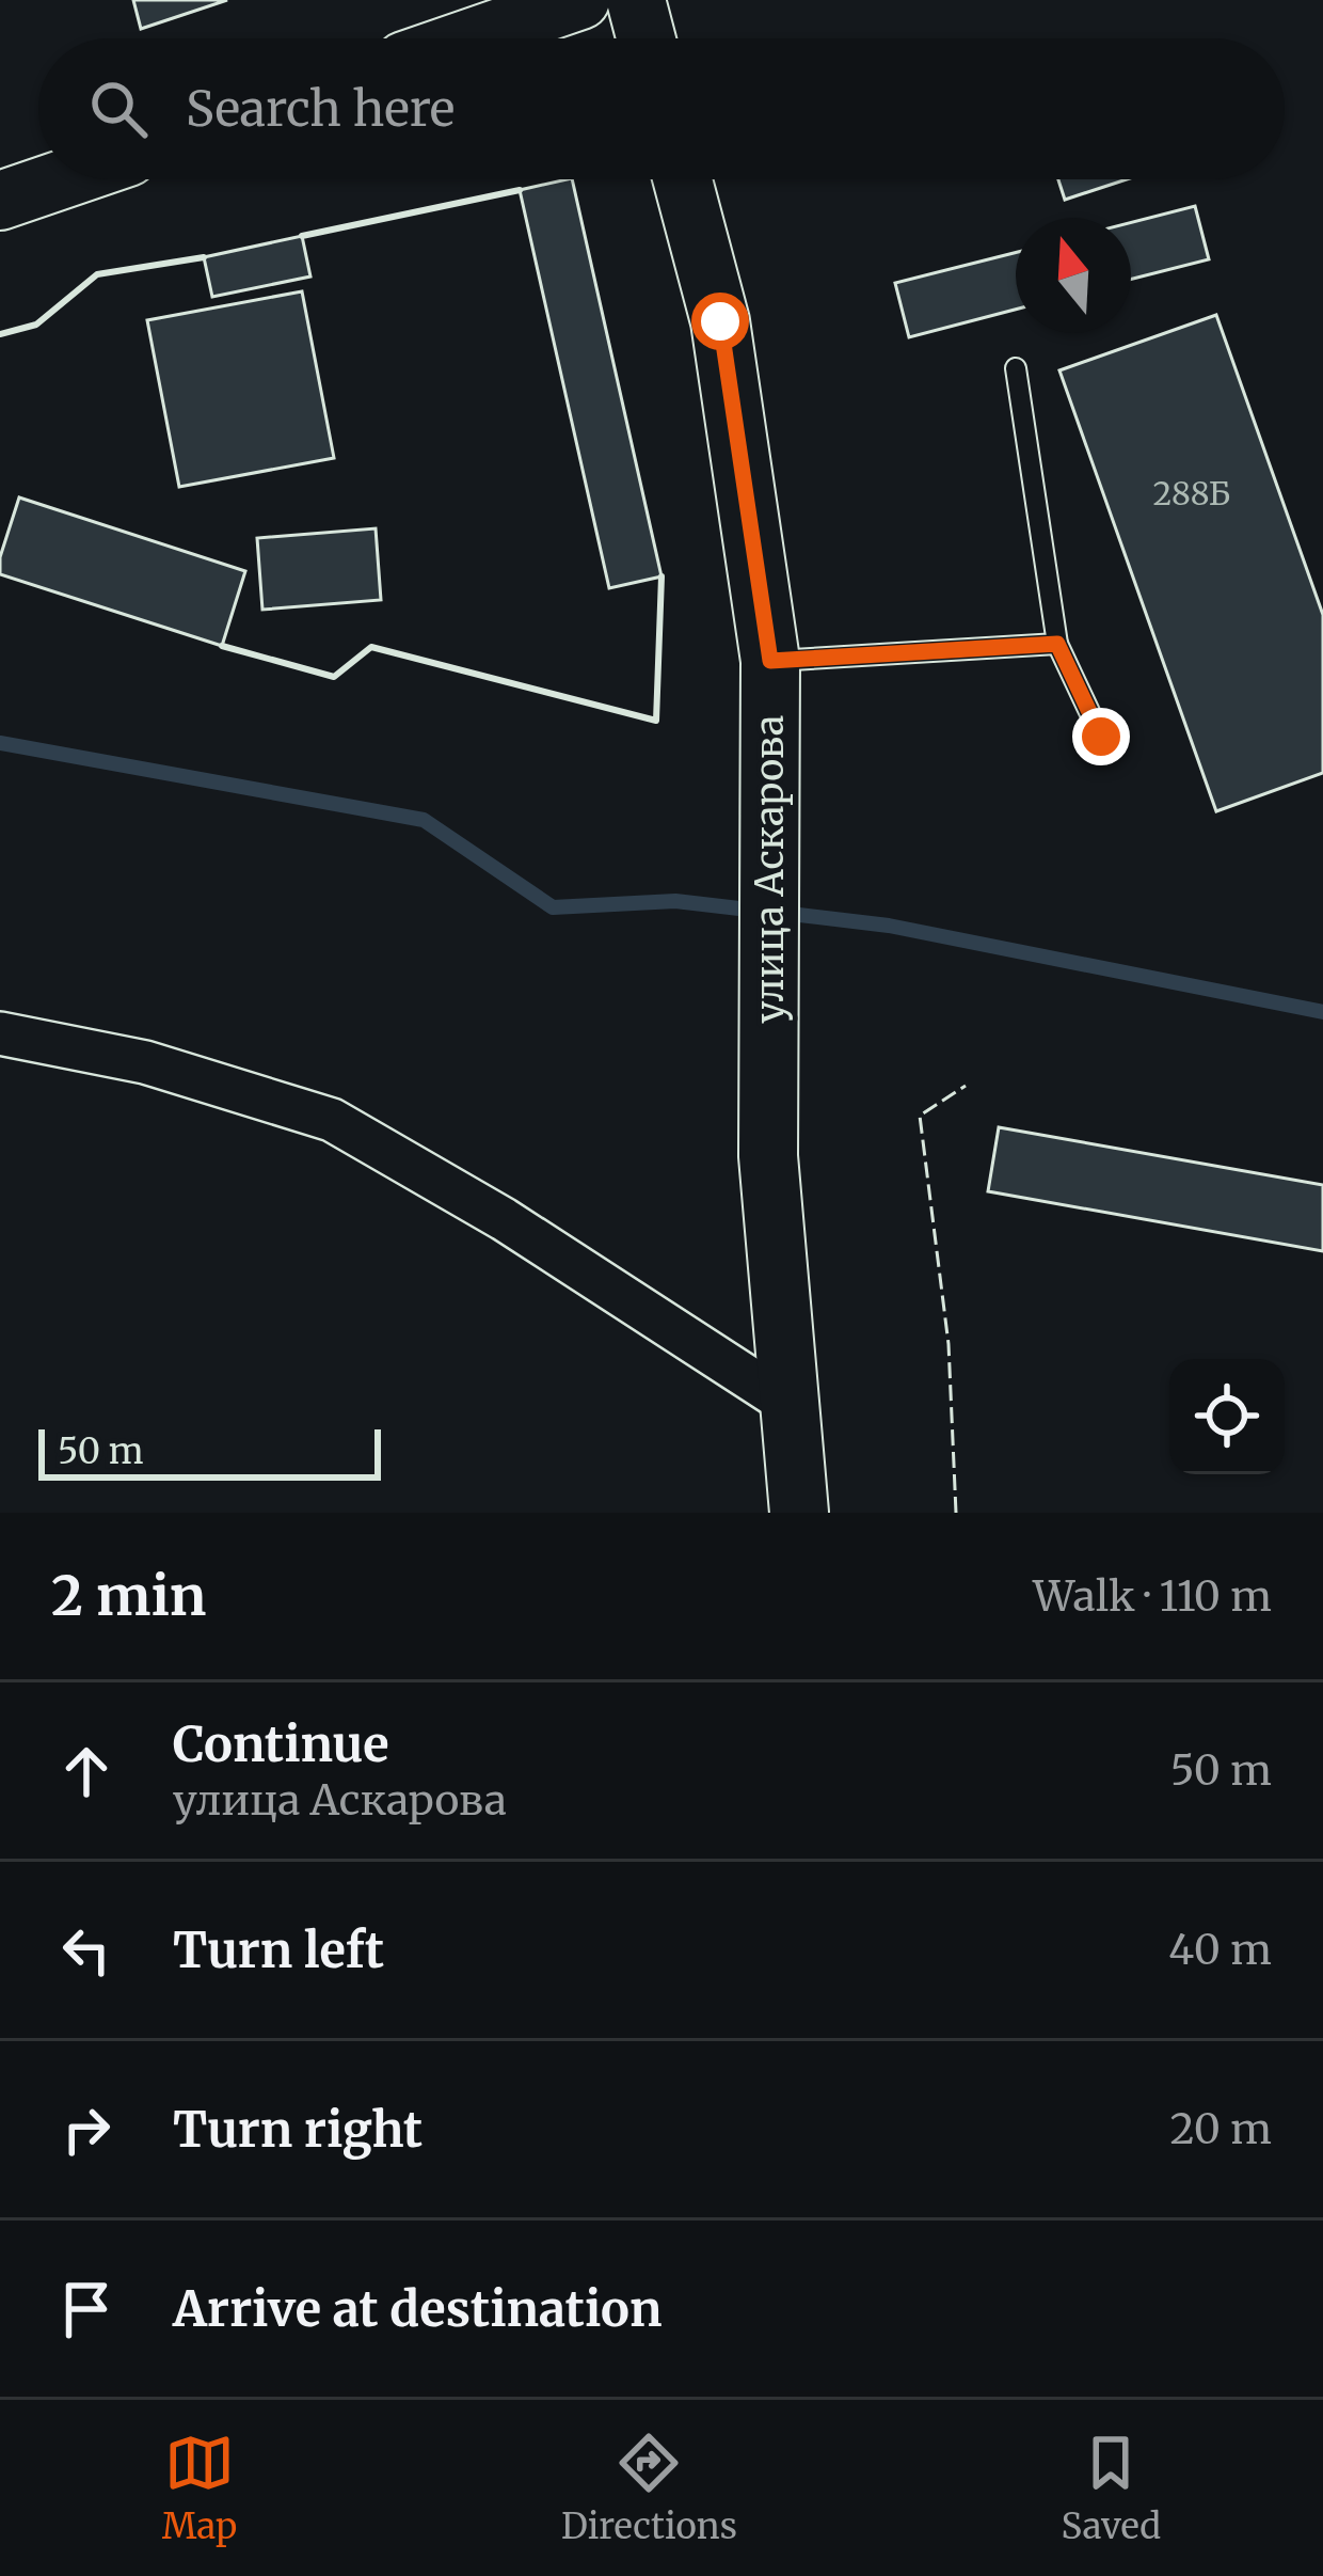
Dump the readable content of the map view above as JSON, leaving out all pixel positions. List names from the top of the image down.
{
  "streets": {
    "main road": ["улица Аскарова"]
  },
  "house_numbers": ["288Б"],
  "scale_bar": "50 m",
  "north": "top",
  "page": {
    "search": "Search here",
    "scale": "50 m",
    "heading": ["2 min", "Walk · 110 m"],
    "list": [
      ["Continue", "улица Аскарова", "50 m"],
      ["Turn left", "40 m"],
      ["Turn right", "20 m"],
      "Arrive at destination"
    ],
    "nav": ["Map", "Directions", "Saved"]
  }
}
